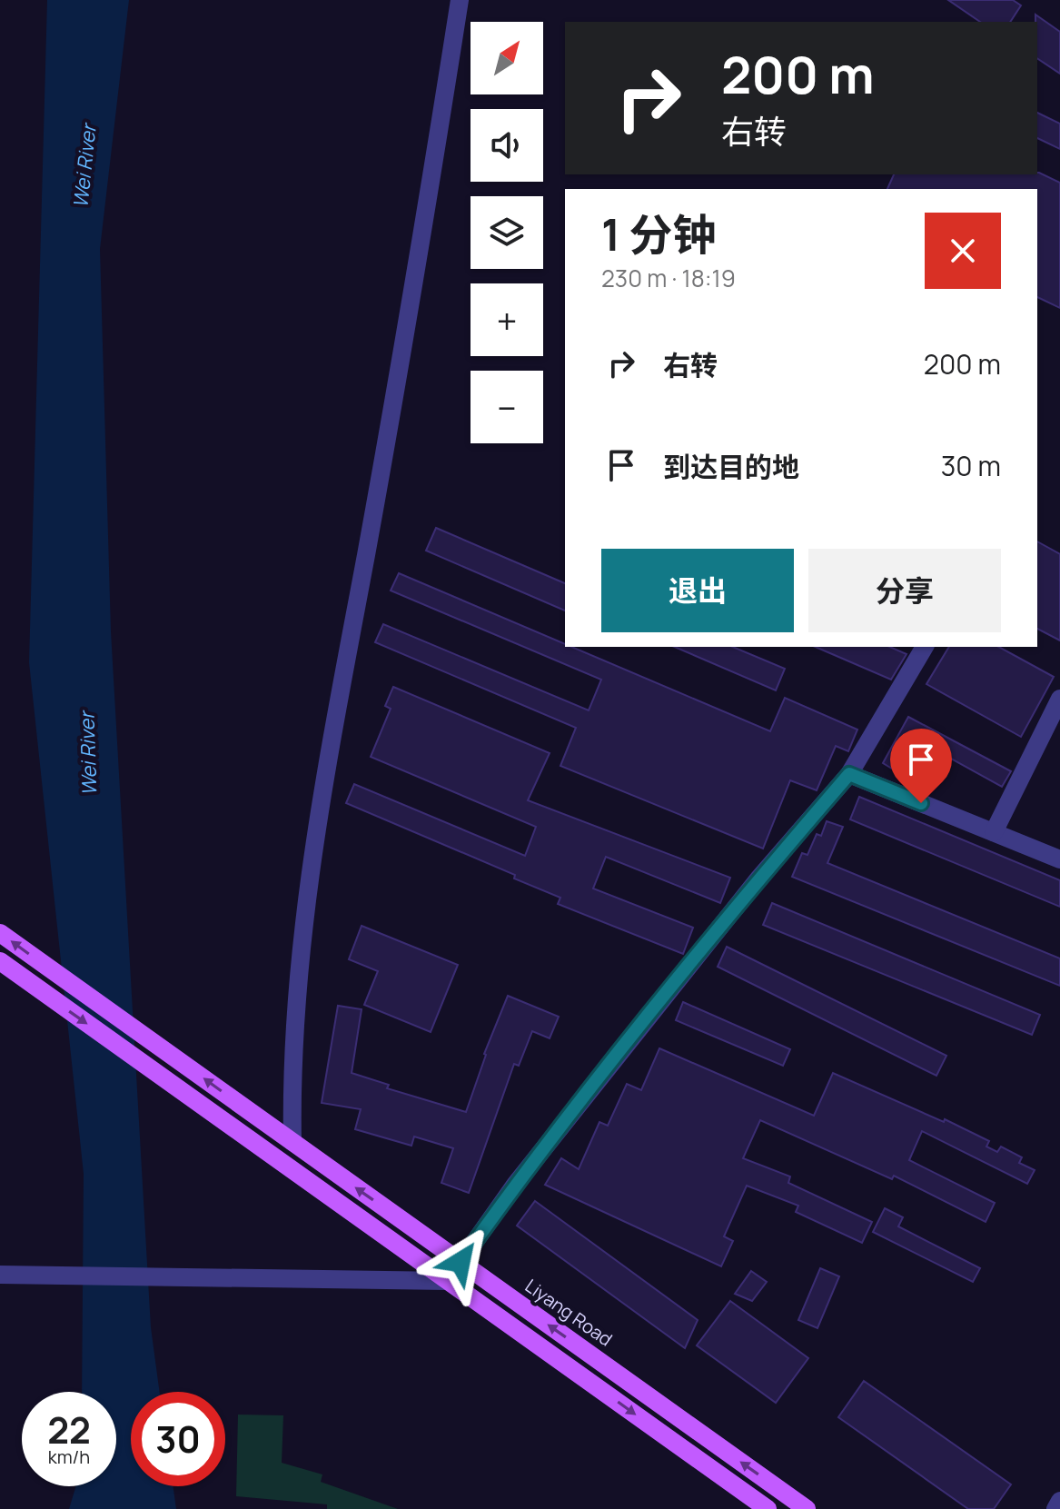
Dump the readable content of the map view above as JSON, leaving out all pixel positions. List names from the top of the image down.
{
  "streets": {
    "main road": ["Liyang Road"]
  },
  "water": ["Wei River"],
  "north": "top right",
  "page": {
    "map_buttons": ["+", "−"],
    "turn": ["200 m", "右转"],
    "heading": ["1 分钟", "230 m · 18:19"],
    "list": [
      {
        "name": "右转",
        "value": "200 m"
      },
      {
        "name": "到达目的地",
        "value": "30 m"
      }
    ],
    "buttons": ["退出", "分享"],
    "speed": "22 km/h",
    "limit": "30"
  }
}
